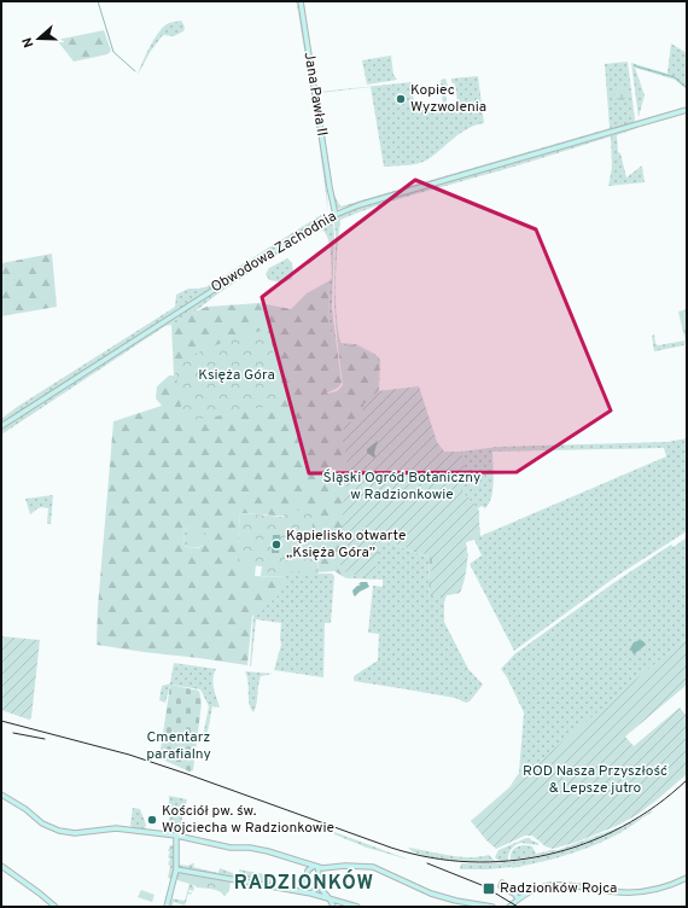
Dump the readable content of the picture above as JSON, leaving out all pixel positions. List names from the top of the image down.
{
  "streets": {
    "street": ["Jana Pawła II", "Obwodowa Zachodnia"]
  },
  "crossings": [
    ["Jana Pawła II", "Obwodowa Zachodnia"]
  ],
  "districts": ["RADZIONKÓW"],
  "parks": [
    "Księża Góra",
    "Śląski Ogród Botaniczny w Radzionkowie",
    "Cmentarz parafialny",
    "ROD Nasza Przyszłość & Lepsze jutro"
  ],
  "places": {
    "other": ["Kopiec Wyzwolenia", "Kąpielisko otwarte „Księża Góra”", "Kościół pw. św. Wojciecha w Radzionkowie"],
    "transit": ["Radzionków Rojca"]
  },
  "north": "left"
}
